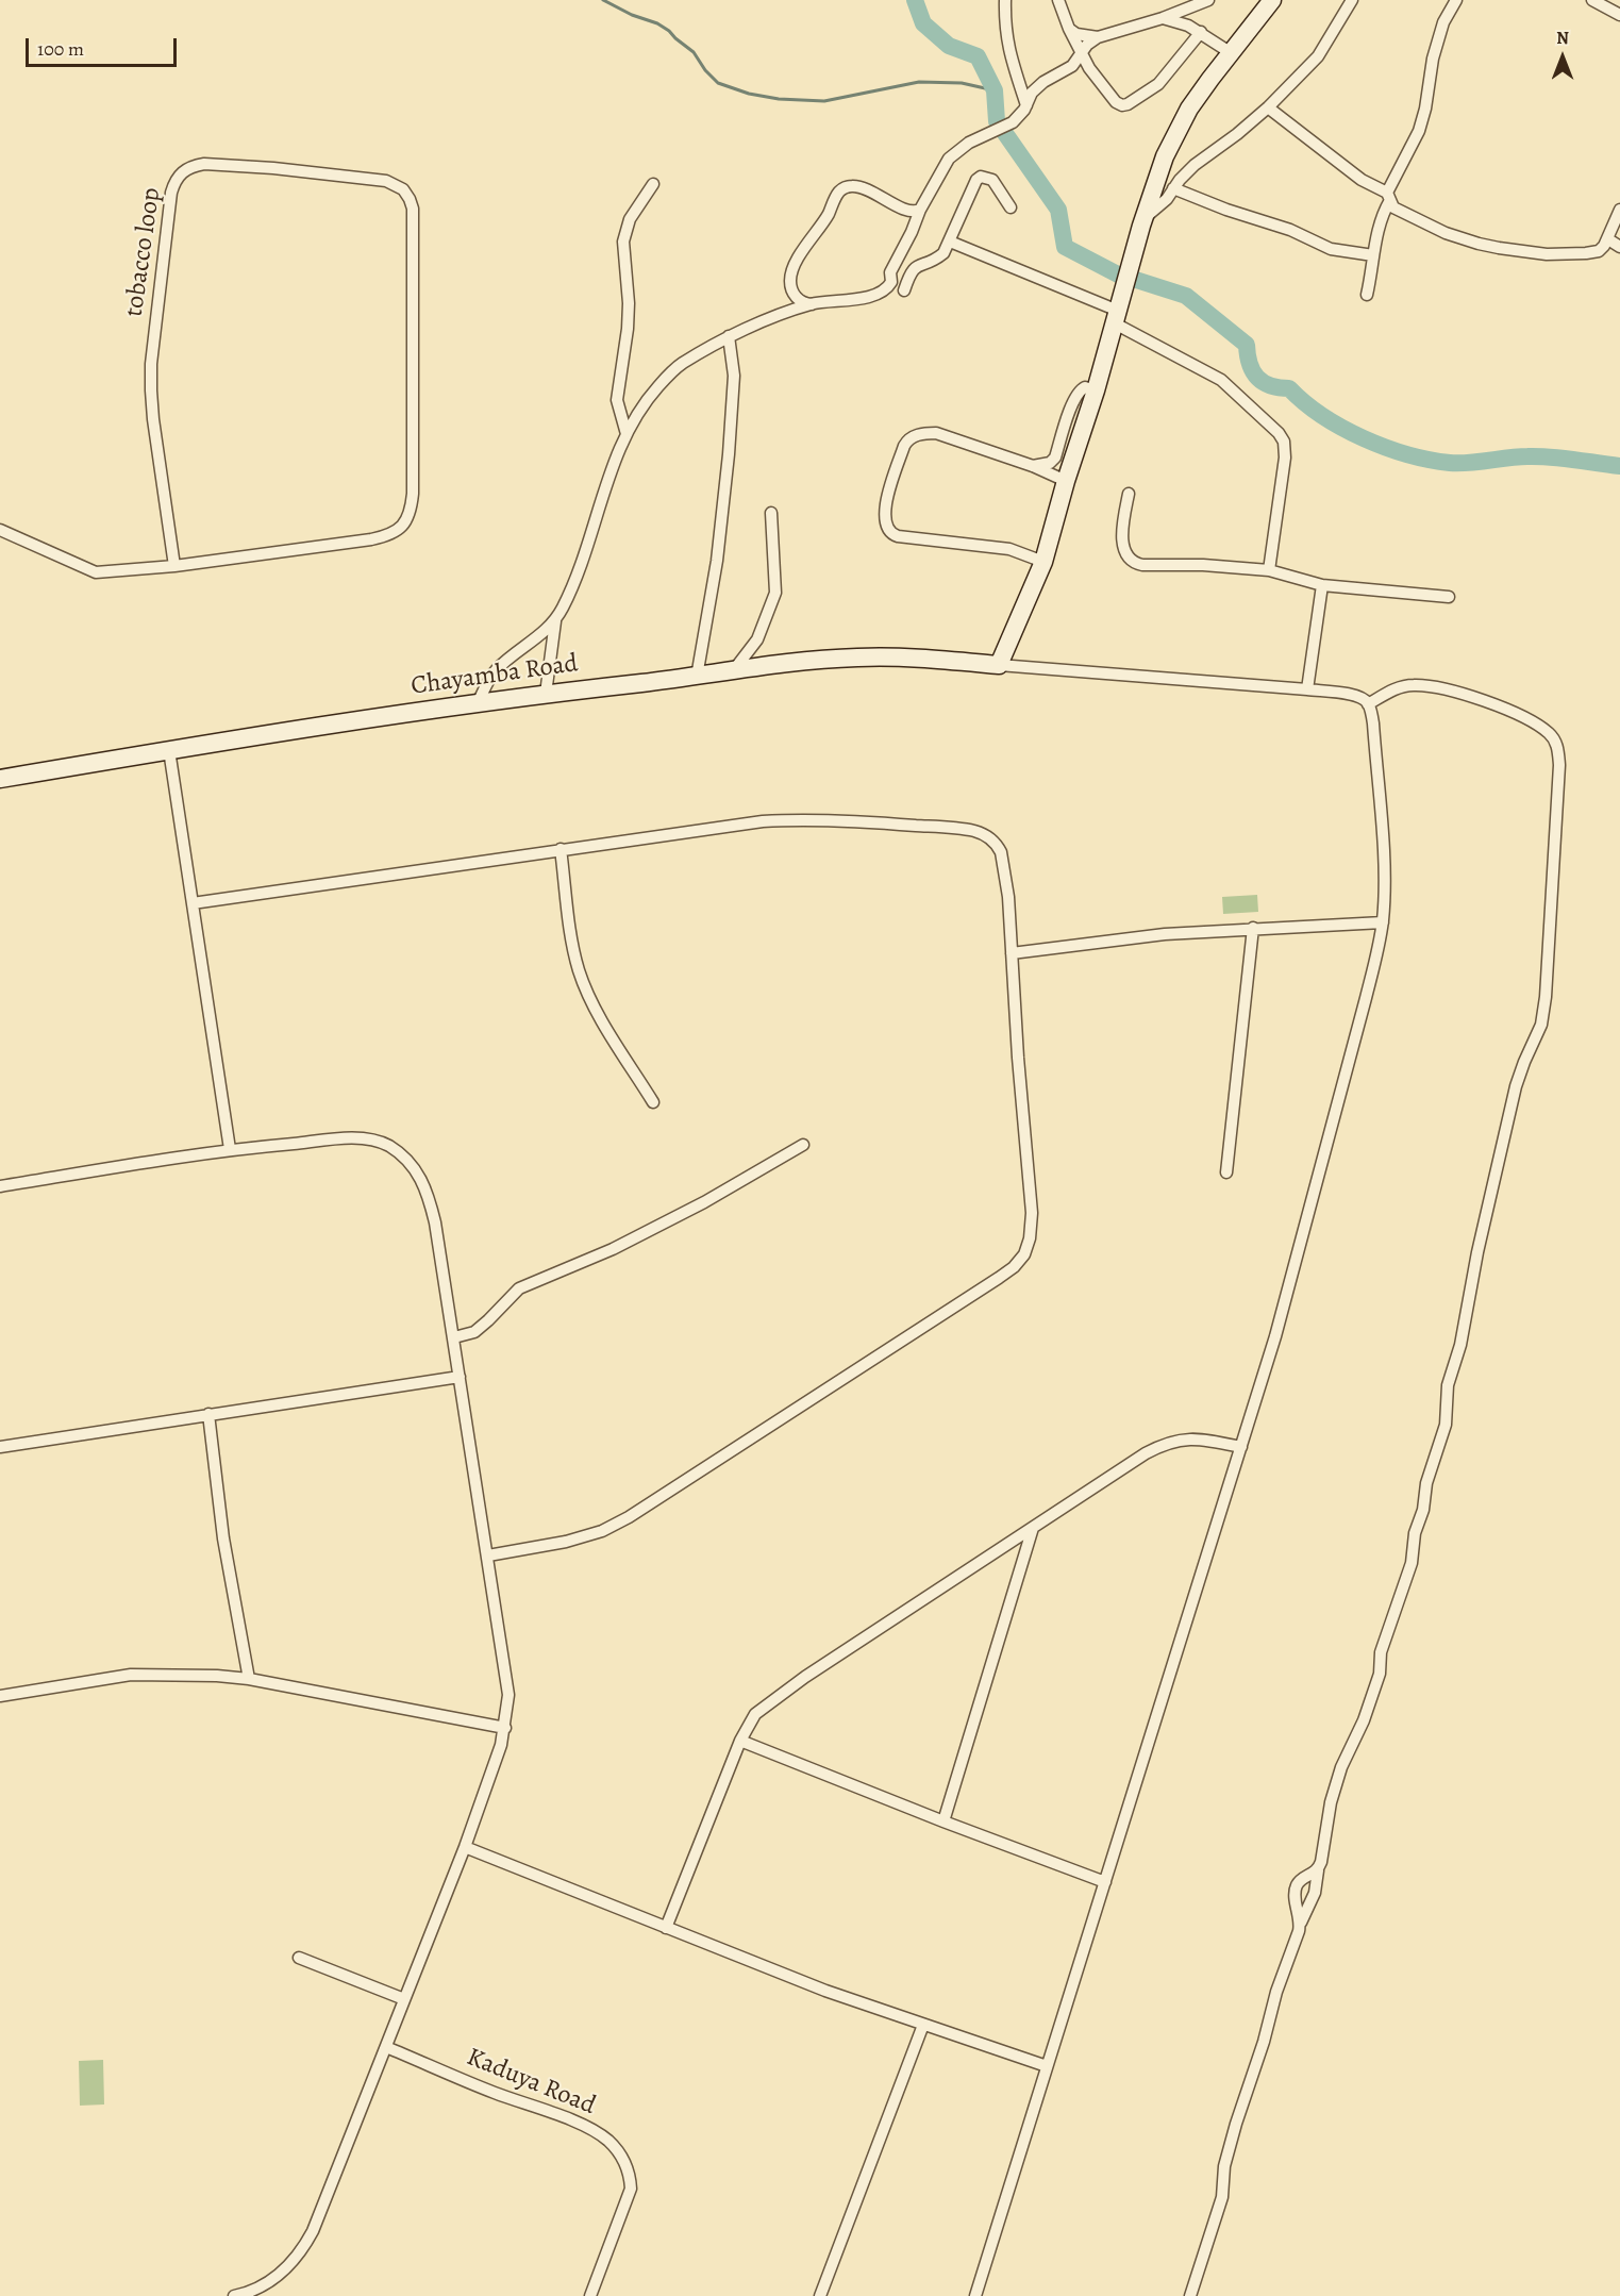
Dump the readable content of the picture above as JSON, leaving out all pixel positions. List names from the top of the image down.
{
  "streets": {
    "street": ["tobacco loop", "Chayamba Road", "Kaduya Road"]
  },
  "scale_bar": "100 m",
  "north": "top"
}
